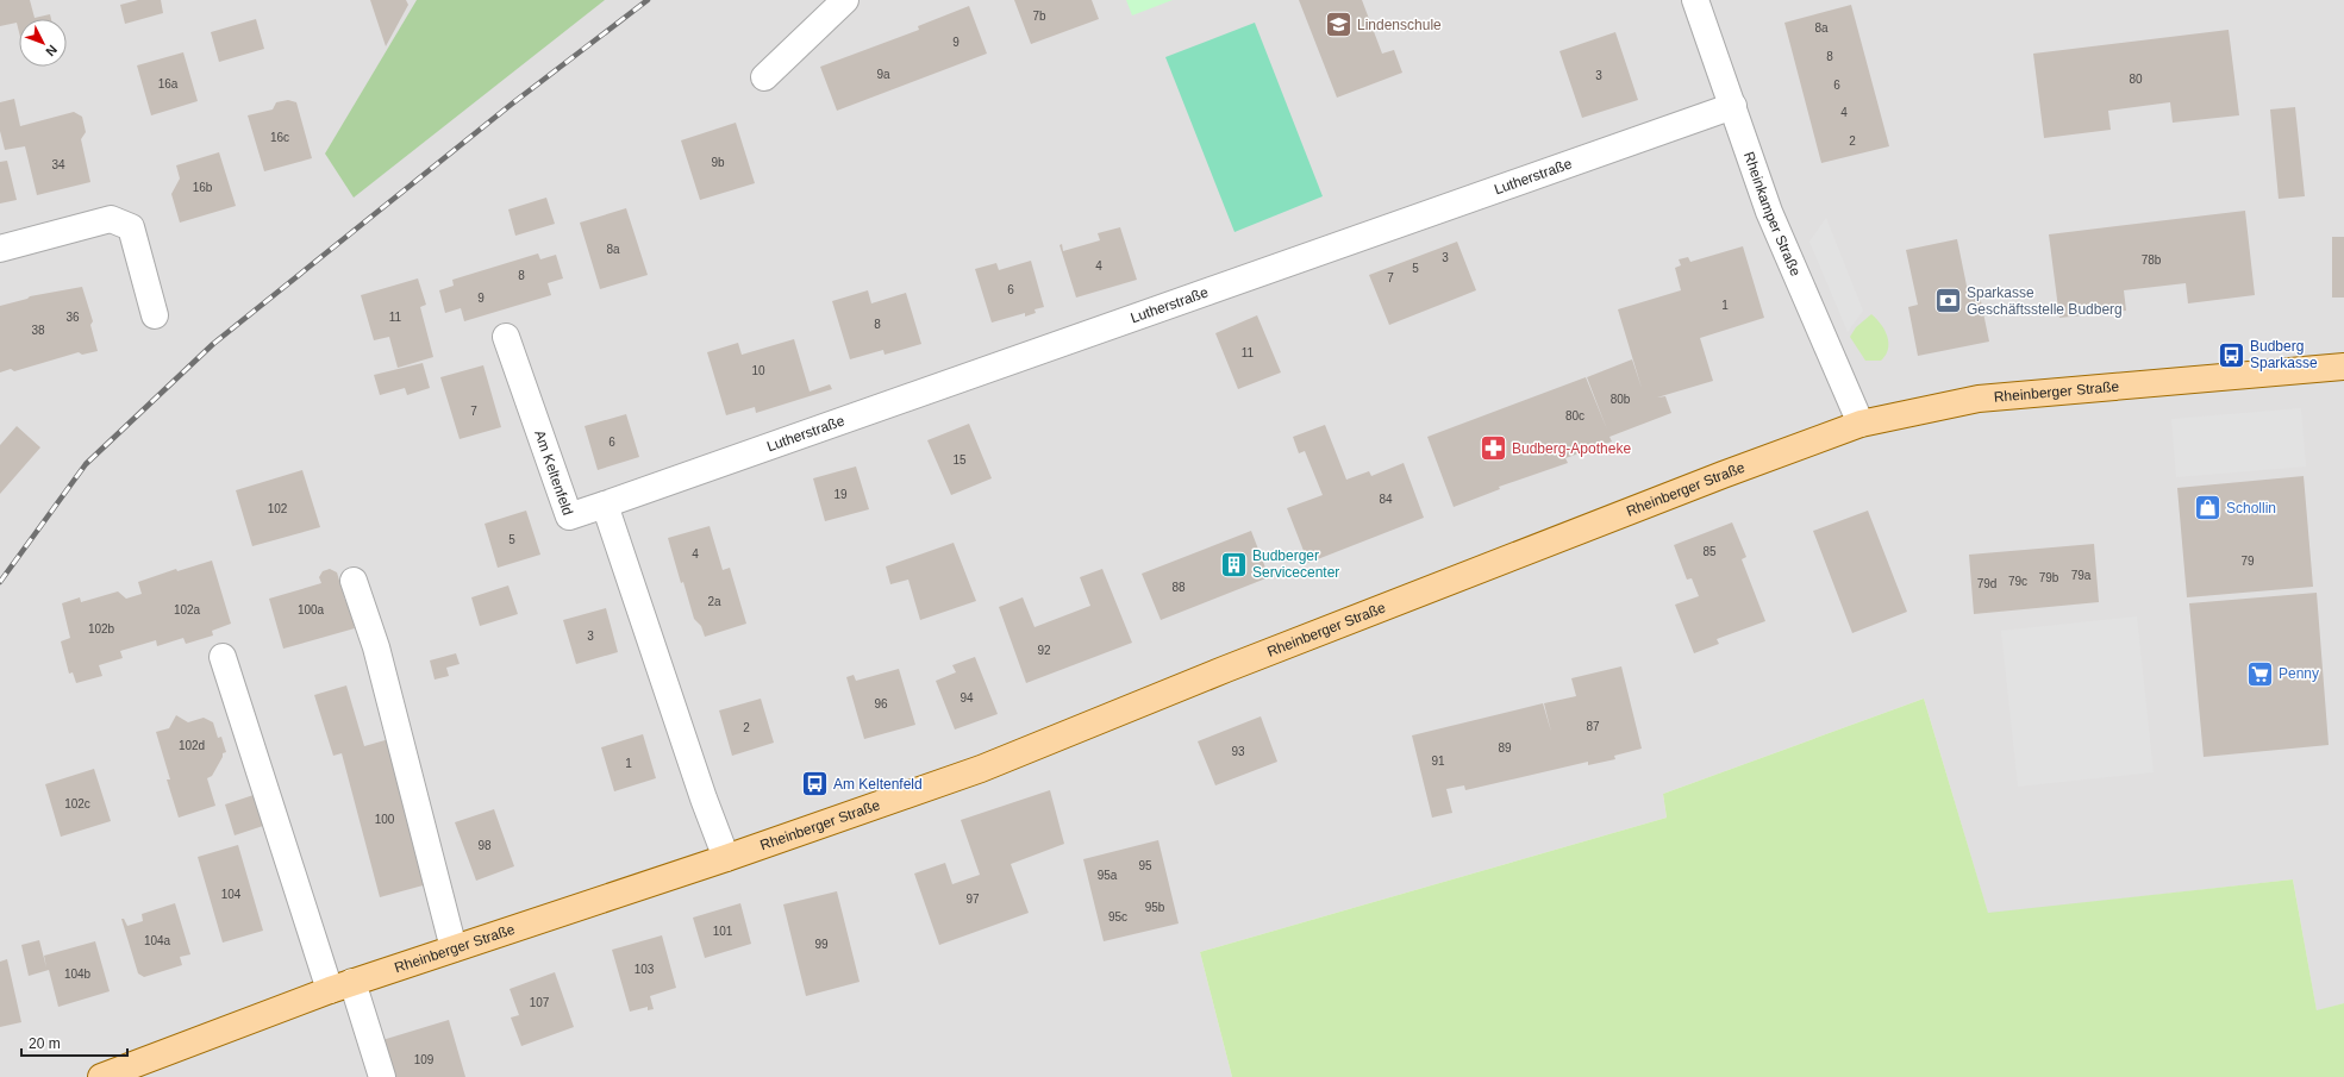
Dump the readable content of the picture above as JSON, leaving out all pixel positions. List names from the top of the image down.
{
  "streets": {
    "main road": ["Rheinberger Straße"],
    "street": ["Lutherstraße", "Rheinkamper Straße", "Am Keltenfeld"]
  },
  "crossings": [
    ["Lutherstraße", "Rheinkamper Straße"],
    ["Lutherstraße", "Am Keltenfeld"],
    ["Rheinkamper Straße", "Rheinberger Straße"]
  ],
  "places": {
    "school or university": ["Lindenschule"],
    "bank": ["Sparkasse Geschäftsstelle Budberg"],
    "bus stop": ["Budberg Sparkasse", "Am Keltenfeld"],
    "pharmacy": ["Budberg-Apotheke"],
    "shop": ["Schollin"],
    "building": ["Budberger Servicecenter"],
    "supermarket": ["Penny"]
  },
  "house_numbers": [
    "7b",
    "8a",
    "9",
    "8",
    "9a",
    "3",
    "80",
    "16a",
    "6",
    "4",
    "16c",
    "2",
    "9b",
    "34",
    "16b",
    "8a",
    "3",
    "78b",
    "4",
    "5",
    "8",
    "7",
    "6",
    "9",
    "1",
    "36",
    "11",
    "8",
    "38",
    "11",
    "10",
    "80b",
    "7",
    "80c",
    "6",
    "15",
    "19",
    "84",
    "102",
    "5",
    "85",
    "4",
    "79",
    "79a",
    "79b",
    "79c",
    "79d",
    "88",
    "2a",
    "102a",
    "100a",
    "102b",
    "3",
    "92",
    "94",
    "96",
    "87",
    "2",
    "102d",
    "89",
    "93",
    "91",
    "1",
    "102c",
    "100",
    "98",
    "95",
    "95a",
    "104",
    "97",
    "95b",
    "95c",
    "101",
    "104a",
    "99",
    "103",
    "104b",
    "107",
    "109"
  ],
  "scale_bar": "20 m",
  "north": "bottom right"
}
